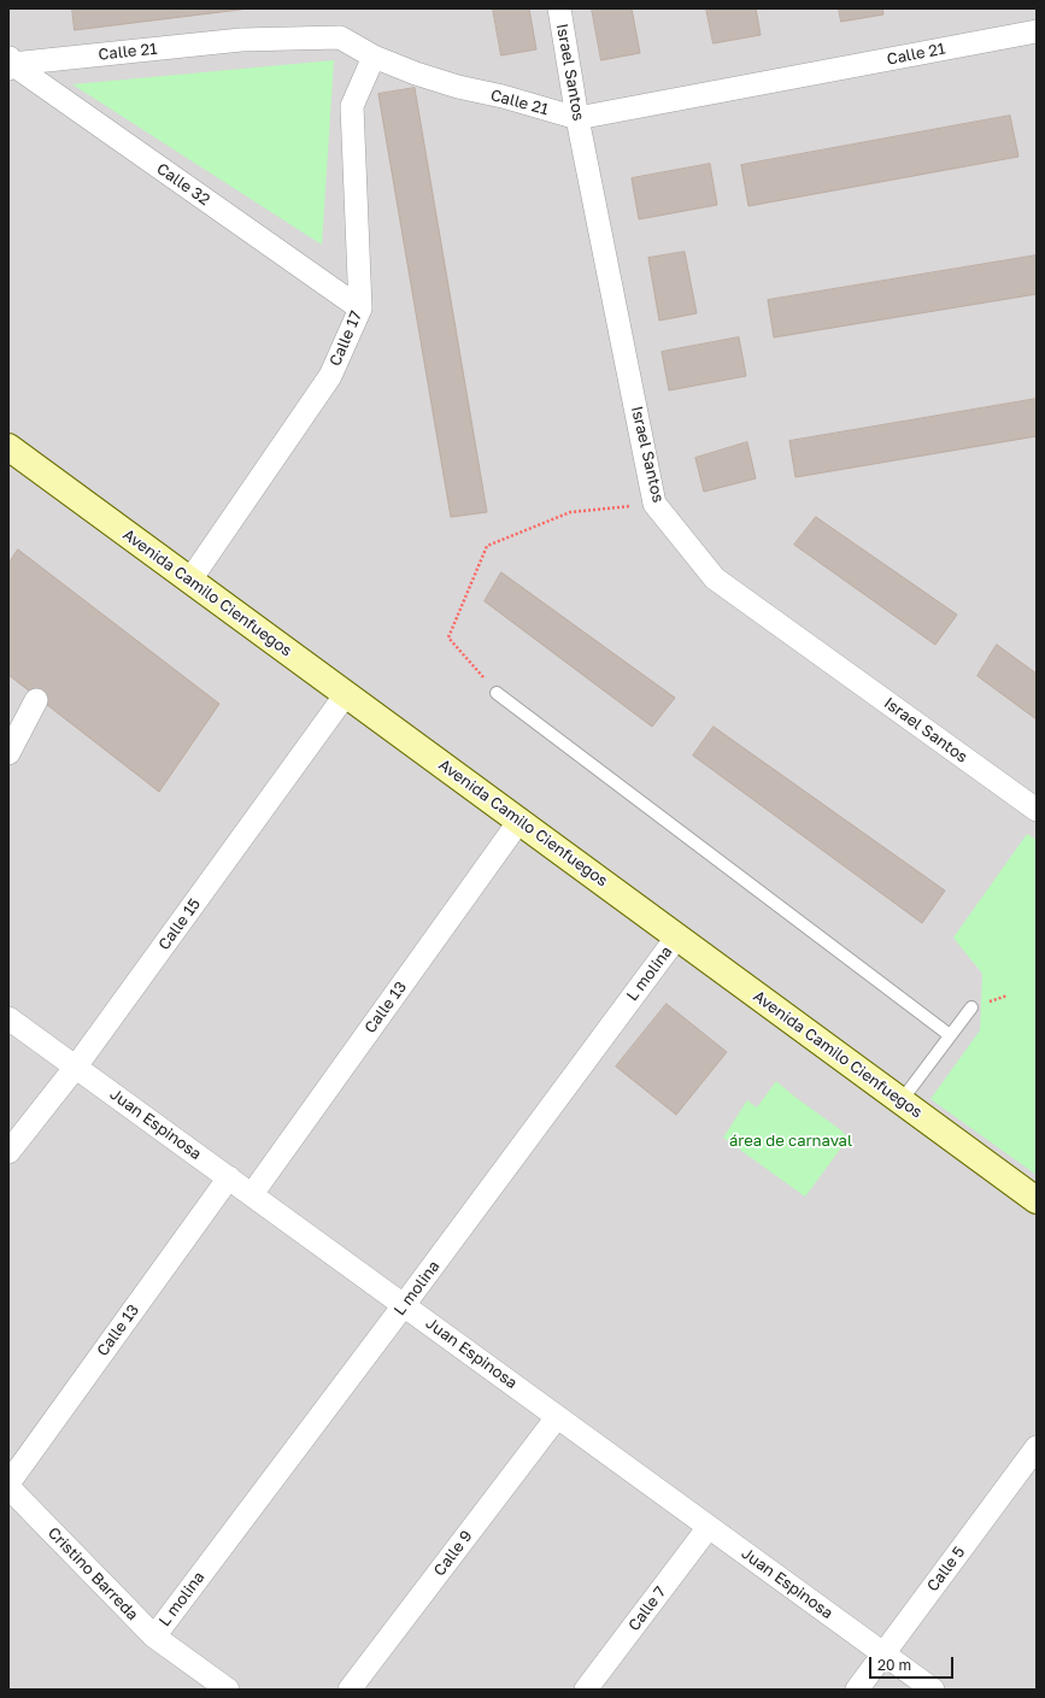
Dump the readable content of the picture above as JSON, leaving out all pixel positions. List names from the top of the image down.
{
  "streets": {
    "main road": ["Avenida Camilo Cienfuegos"],
    "street": [
      "Calle 21",
      "Israel Santos",
      "Calle 32",
      "Calle 17",
      "Calle 15",
      "L molina",
      "Calle 13",
      "Juan Espinosa",
      "Calle 9",
      "Calle 5",
      "Cristino Barreda",
      "Calle 7"
    ]
  },
  "crossings": [
    ["Calle 21", "Israel Santos"],
    ["Calle 21", "Calle 32"],
    ["Calle 21", "Calle 17"],
    ["Calle 32", "Calle 17"],
    ["Calle 17", "Avenida Camilo Cienfuegos"],
    ["Avenida Camilo Cienfuegos", "Calle 15"],
    ["Avenida Camilo Cienfuegos", "L molina"],
    ["Avenida Camilo Cienfuegos", "Calle 13"],
    ["Calle 15", "Juan Espinosa"],
    ["L molina", "Juan Espinosa"],
    ["L molina", "Cristino Barreda"],
    ["Calle 13", "Juan Espinosa"],
    ["Juan Espinosa", "Calle 9"],
    ["Juan Espinosa", "Calle 5"],
    ["Juan Espinosa", "Calle 7"]
  ],
  "parks": ["área de carnaval"],
  "scale_bar": "20 m"
}
